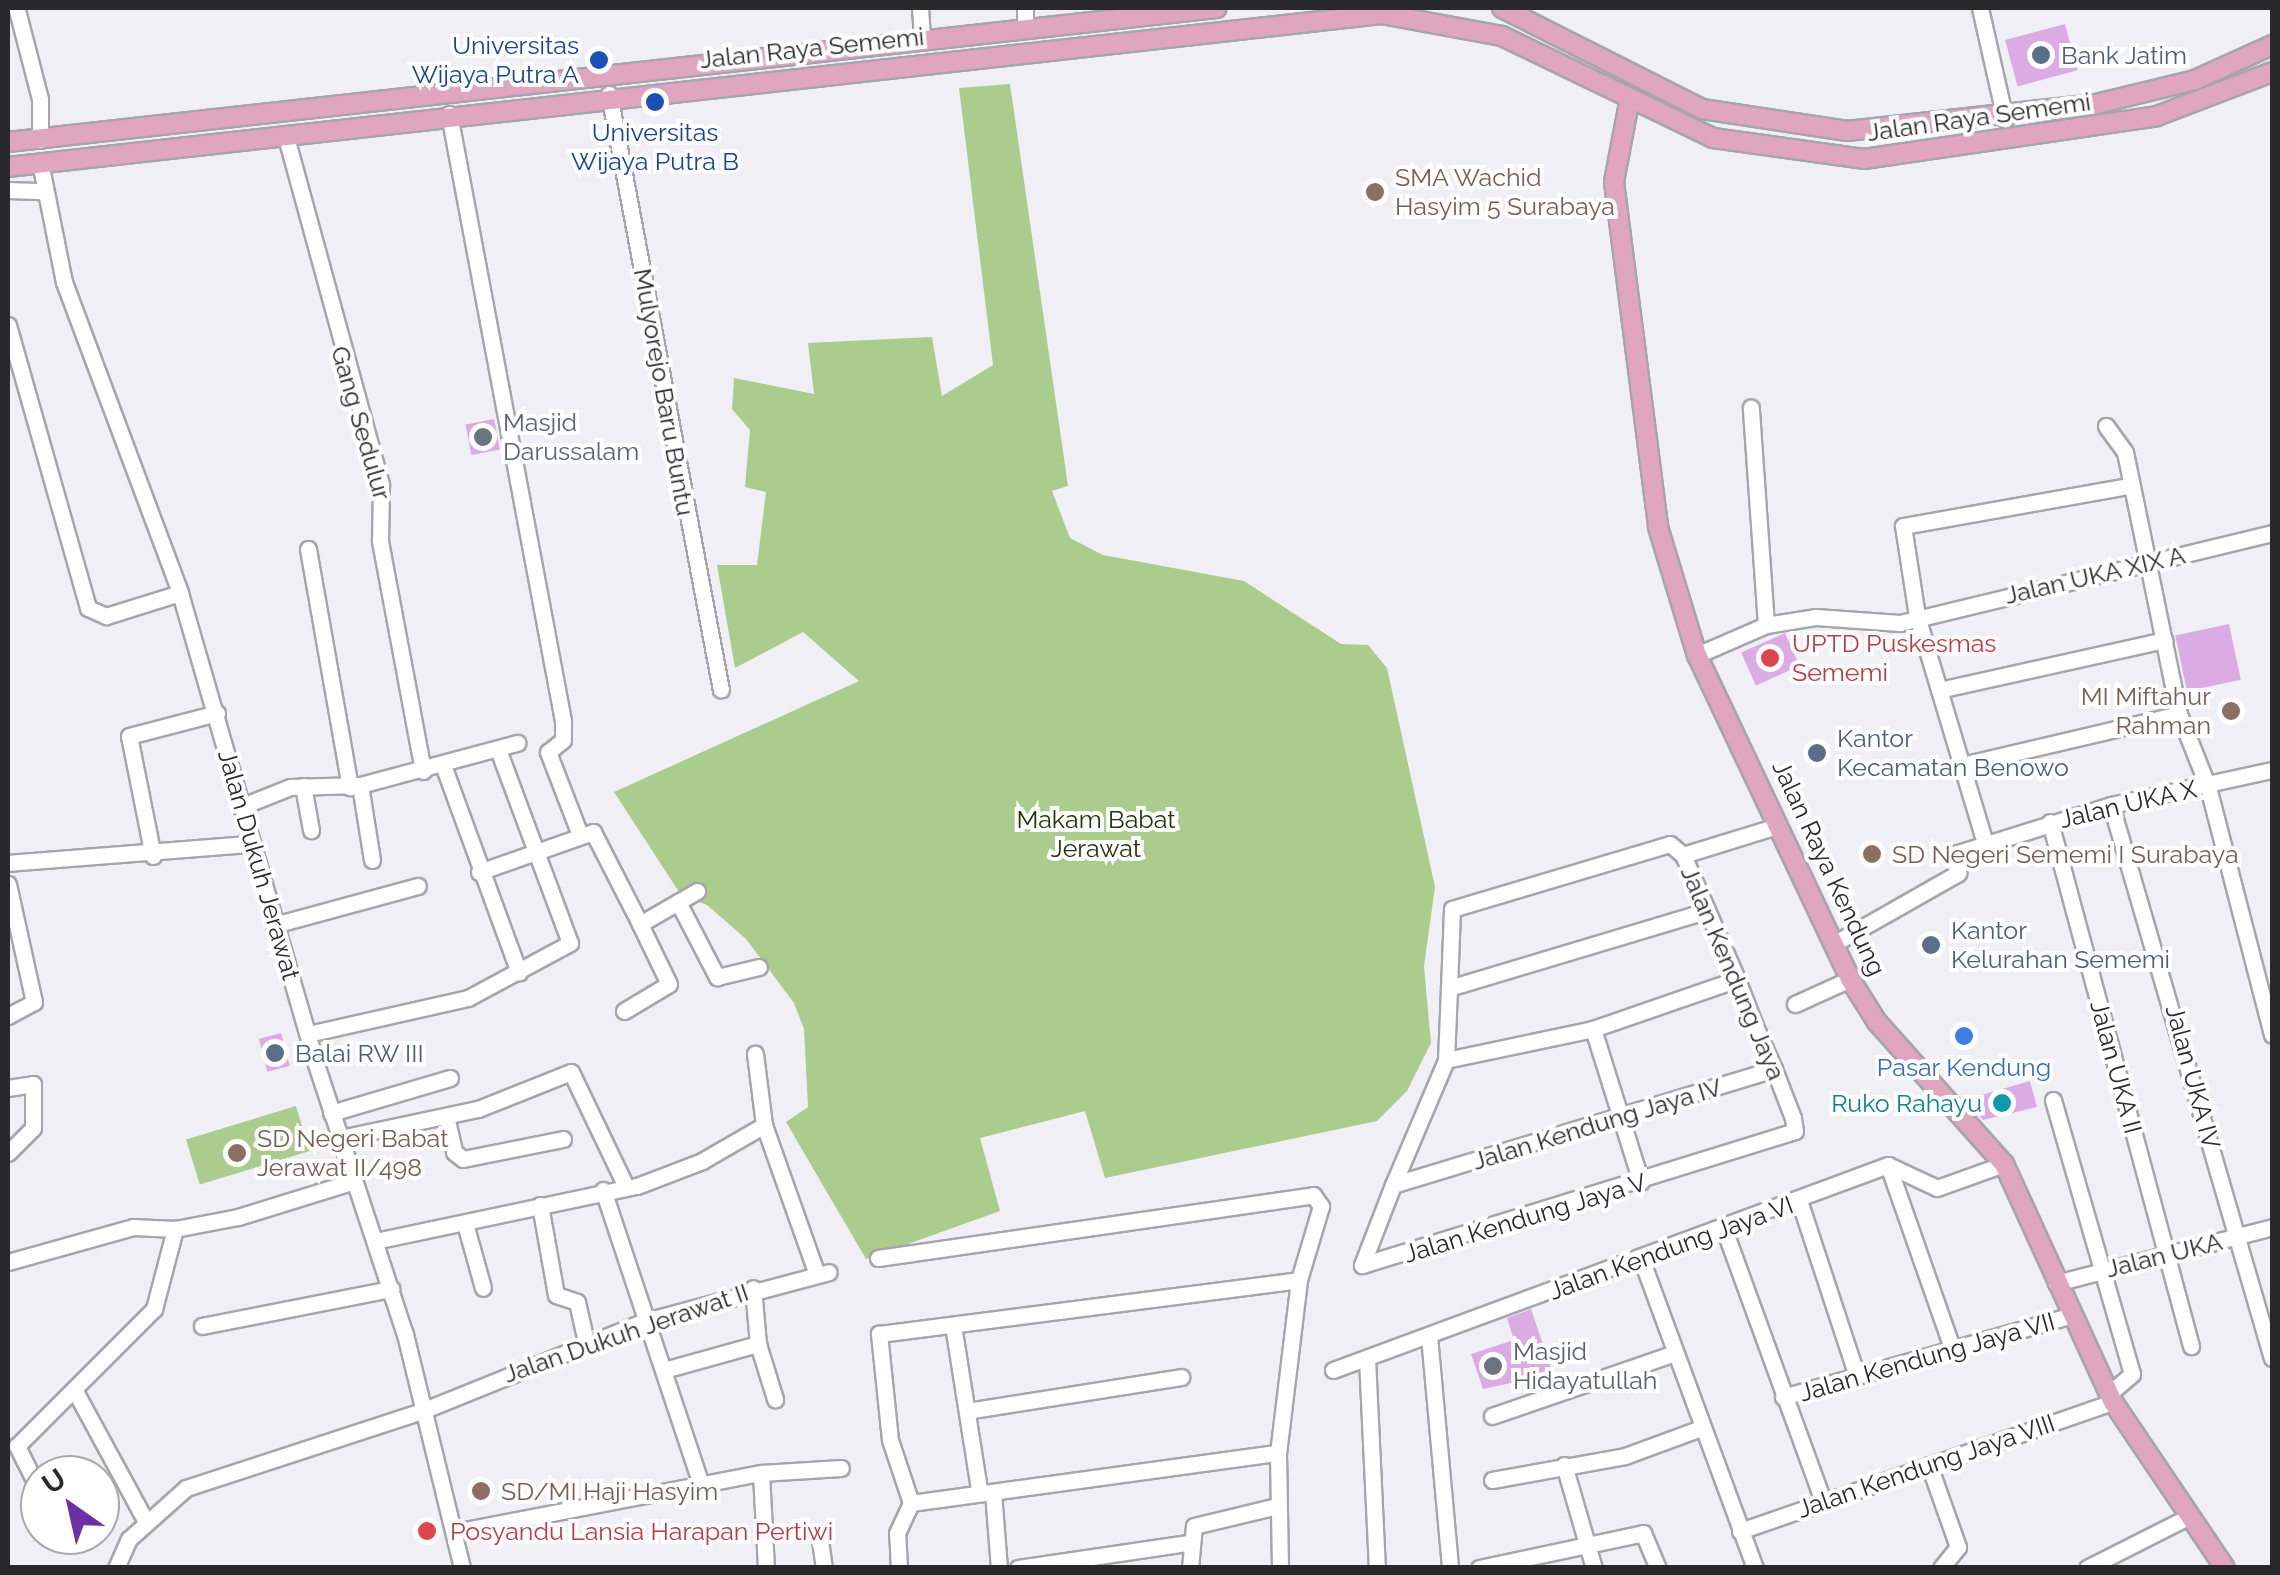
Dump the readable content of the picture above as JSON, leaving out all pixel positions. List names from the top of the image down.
{
  "streets": {
    "main road": ["Jalan Raya Sememi", "Jalan Raya Kendung"],
    "street": [
      "Mulyorejo Baru Buntu",
      "Gang Sedulur",
      "Jalan UKA XIX A",
      "Jalan UKA X",
      "Jalan Dukuh Jerawat",
      "Jalan Kendung Jaya",
      "Jalan UKA II",
      "Jalan UKA IV",
      "Jalan Kendung Jaya IV",
      "Jalan Kendung Jaya V",
      "Jalan Kendung Jaya VI",
      "Jalan UKA",
      "Jalan Dukuh Jerawat II",
      "Jalan Kendung Jaya VII",
      "Jalan Kendung Jaya VIII"
    ]
  },
  "crossings": [
    ["Jalan Raya Sememi", "Mulyorejo Baru Buntu"],
    ["Jalan Raya Sememi", "Gang Sedulur"],
    ["Jalan Raya Sememi", "Jalan Dukuh Jerawat"],
    ["Jalan Raya Sememi", "Jalan Raya Kendung"],
    ["Jalan UKA XIX A", "Jalan Raya Kendung"],
    ["Jalan UKA X", "Jalan UKA II"],
    ["Jalan UKA X", "Jalan UKA IV"],
    ["Jalan Dukuh Jerawat", "Jalan Dukuh Jerawat II"],
    ["Jalan Raya Kendung", "Jalan Kendung Jaya"],
    ["Jalan Raya Kendung", "Jalan UKA"],
    ["Jalan Raya Kendung", "Jalan Kendung Jaya VII"],
    ["Jalan Raya Kendung", "Jalan Kendung Jaya VIII"],
    ["Jalan Kendung Jaya", "Jalan Kendung Jaya IV"],
    ["Jalan Kendung Jaya", "Jalan Kendung Jaya V"],
    ["Jalan UKA II", "Jalan UKA"],
    ["Jalan UKA IV", "Jalan UKA"],
    ["Jalan Kendung Jaya IV", "Jalan Kendung Jaya V"]
  ],
  "parks": ["Makam Babat Jerawat"],
  "places": [
    "Bank Jatim",
    "Universitas Wijaya Putra A",
    "Universitas Wijaya Putra B",
    "SMA Wachid Hasyim 5 Surabaya",
    "Masjid Darussalam",
    "UPTD Puskesmas Sememi",
    "MI Miftahur Rahman",
    "Kantor Kecamatan Benowo",
    "SD Negeri Sememi I Surabaya",
    "Kantor Kelurahan Sememi",
    "Pasar Kendung",
    "Balai RW III",
    "Ruko Rahayu",
    "SD Negeri Babat Jerawat II/498",
    "Masjid Hidayatullah",
    "SD/MI Haji Hasyim",
    "Posyandu Lansia Harapan Pertiwi"
  ],
  "north": "top left"
}
